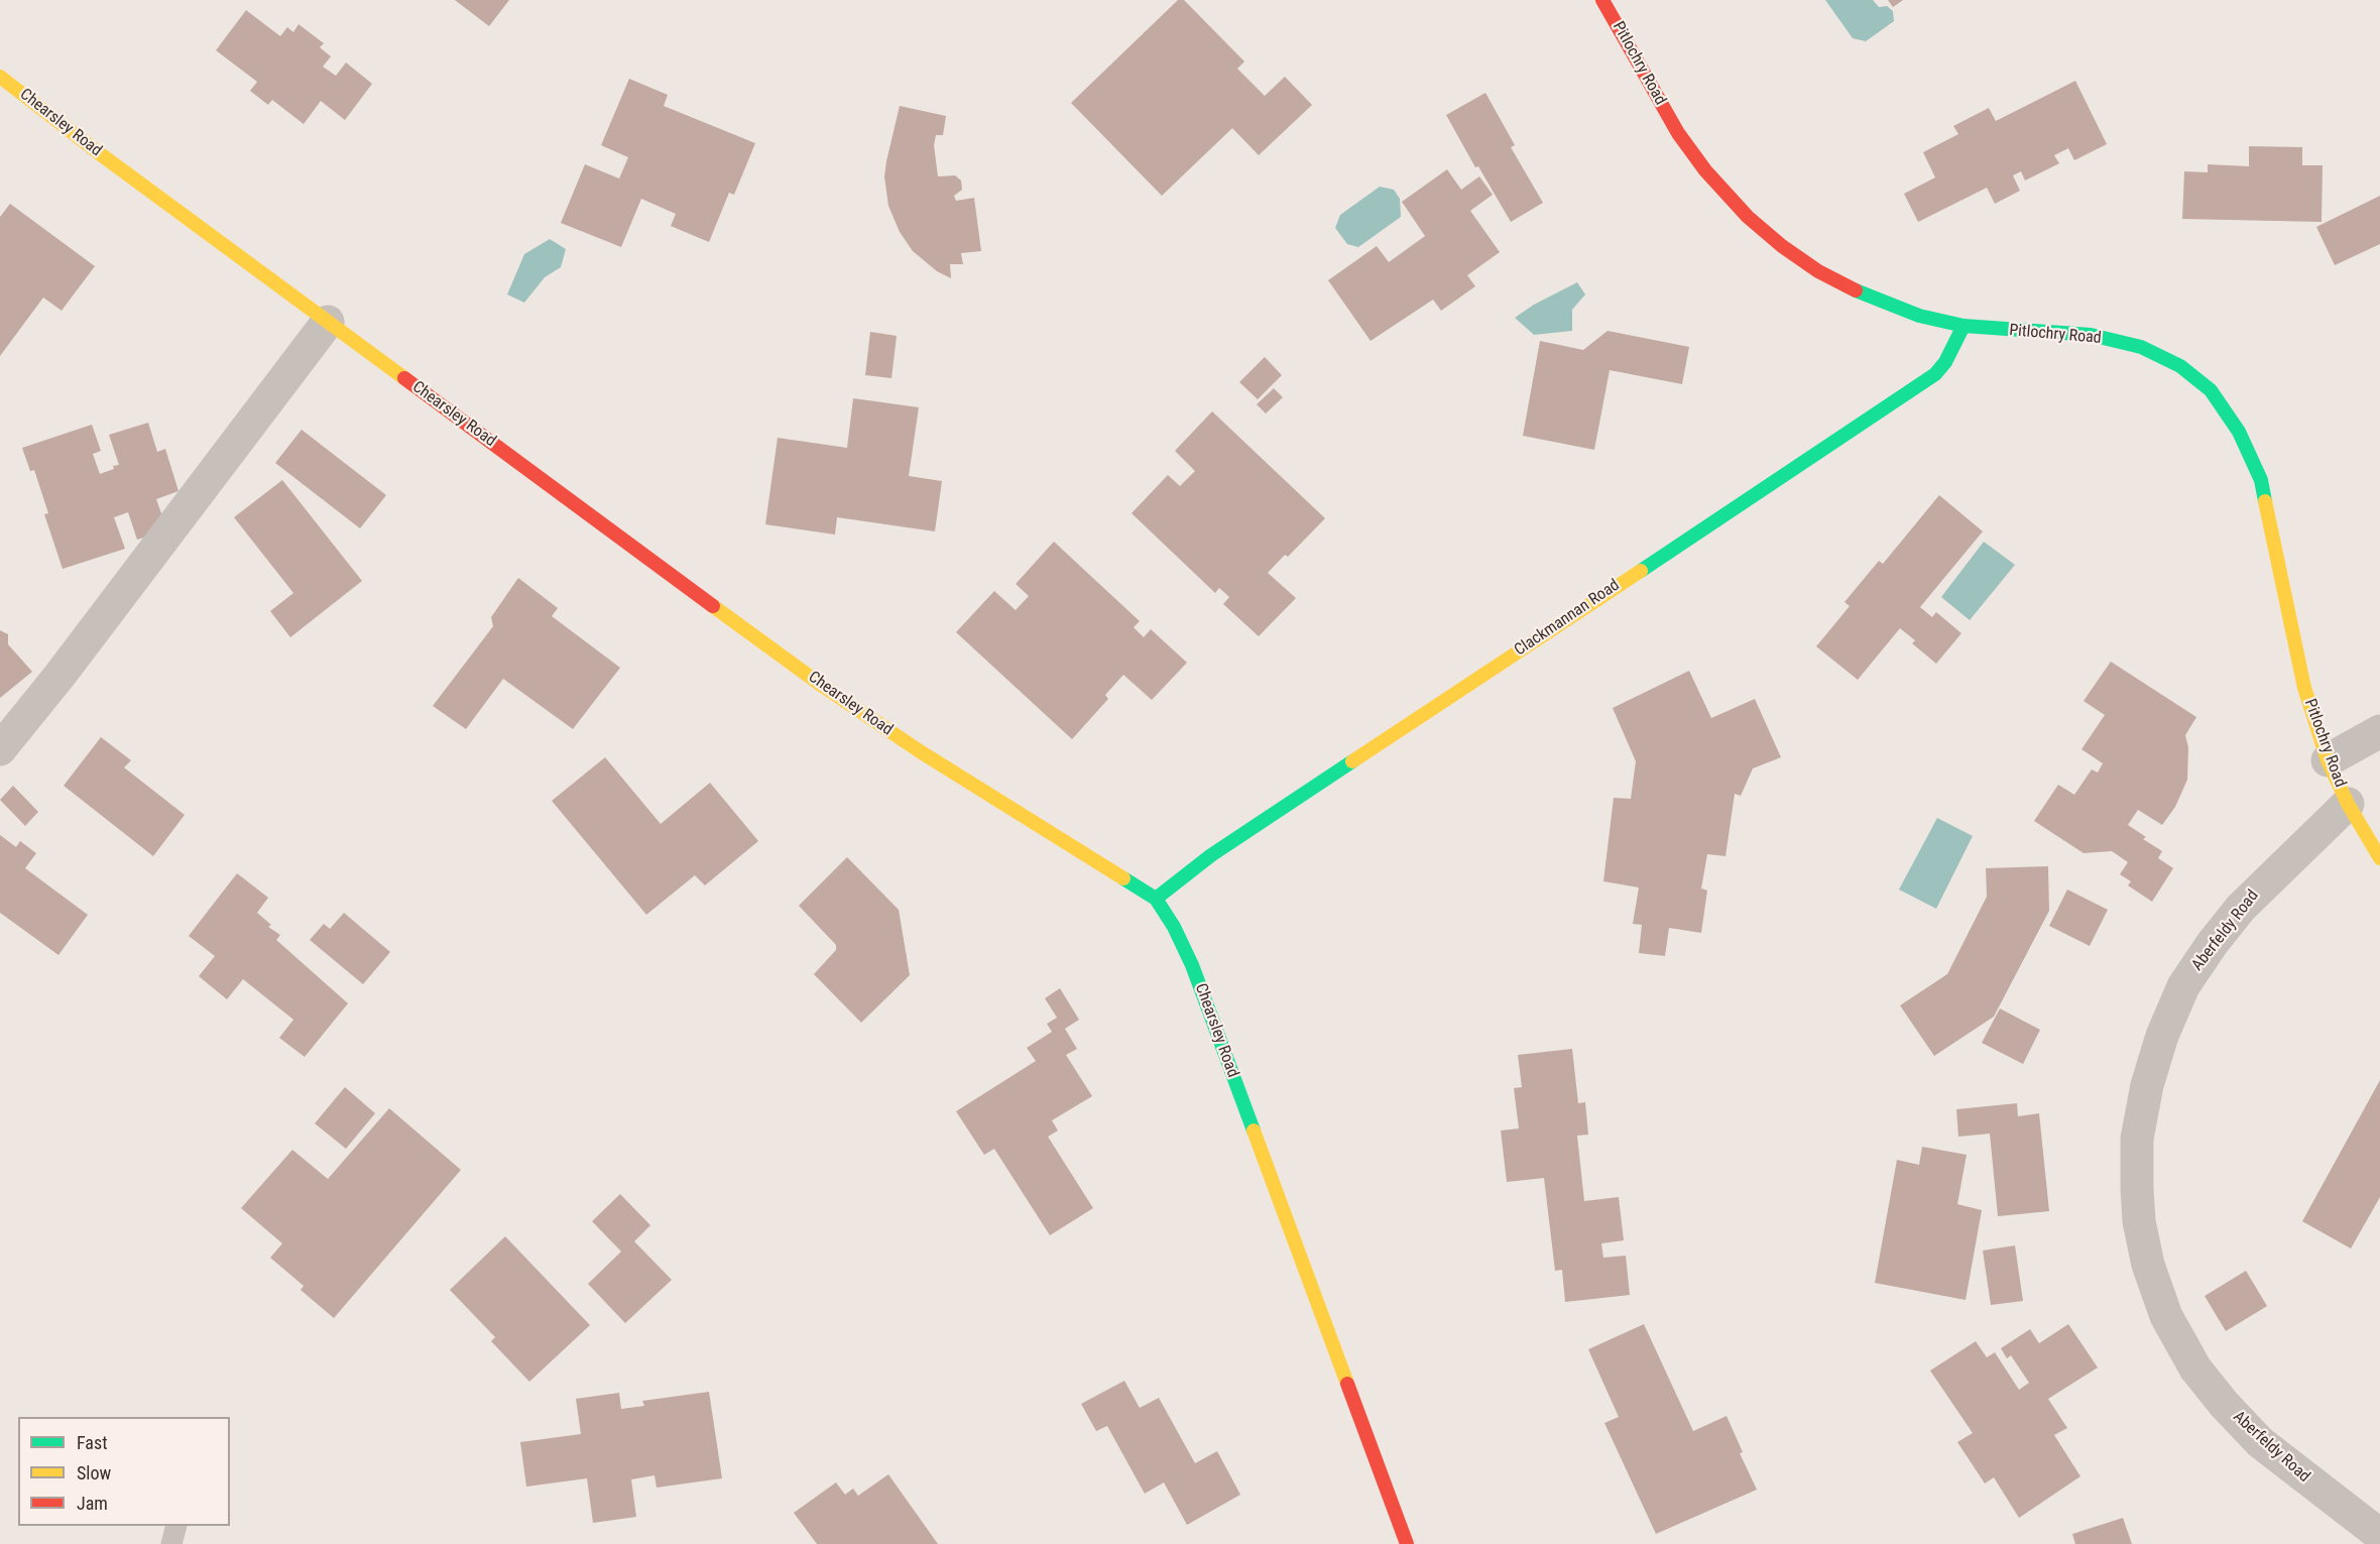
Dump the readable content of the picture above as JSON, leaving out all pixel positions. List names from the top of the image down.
{
  "streets": {
    "street": [
      "Pitlochry Road",
      "Chearsley Road",
      "Clackmannan Road",
      "Aberfeldy Road"
    ]
  },
  "crossings": [
    ["Pitlochry Road", "Clackmannan Road"],
    ["Pitlochry Road", "Aberfeldy Road"],
    ["Chearsley Road", "Clackmannan Road"]
  ],
  "legend": ["Fast", "Slow", "Jam"]
}
